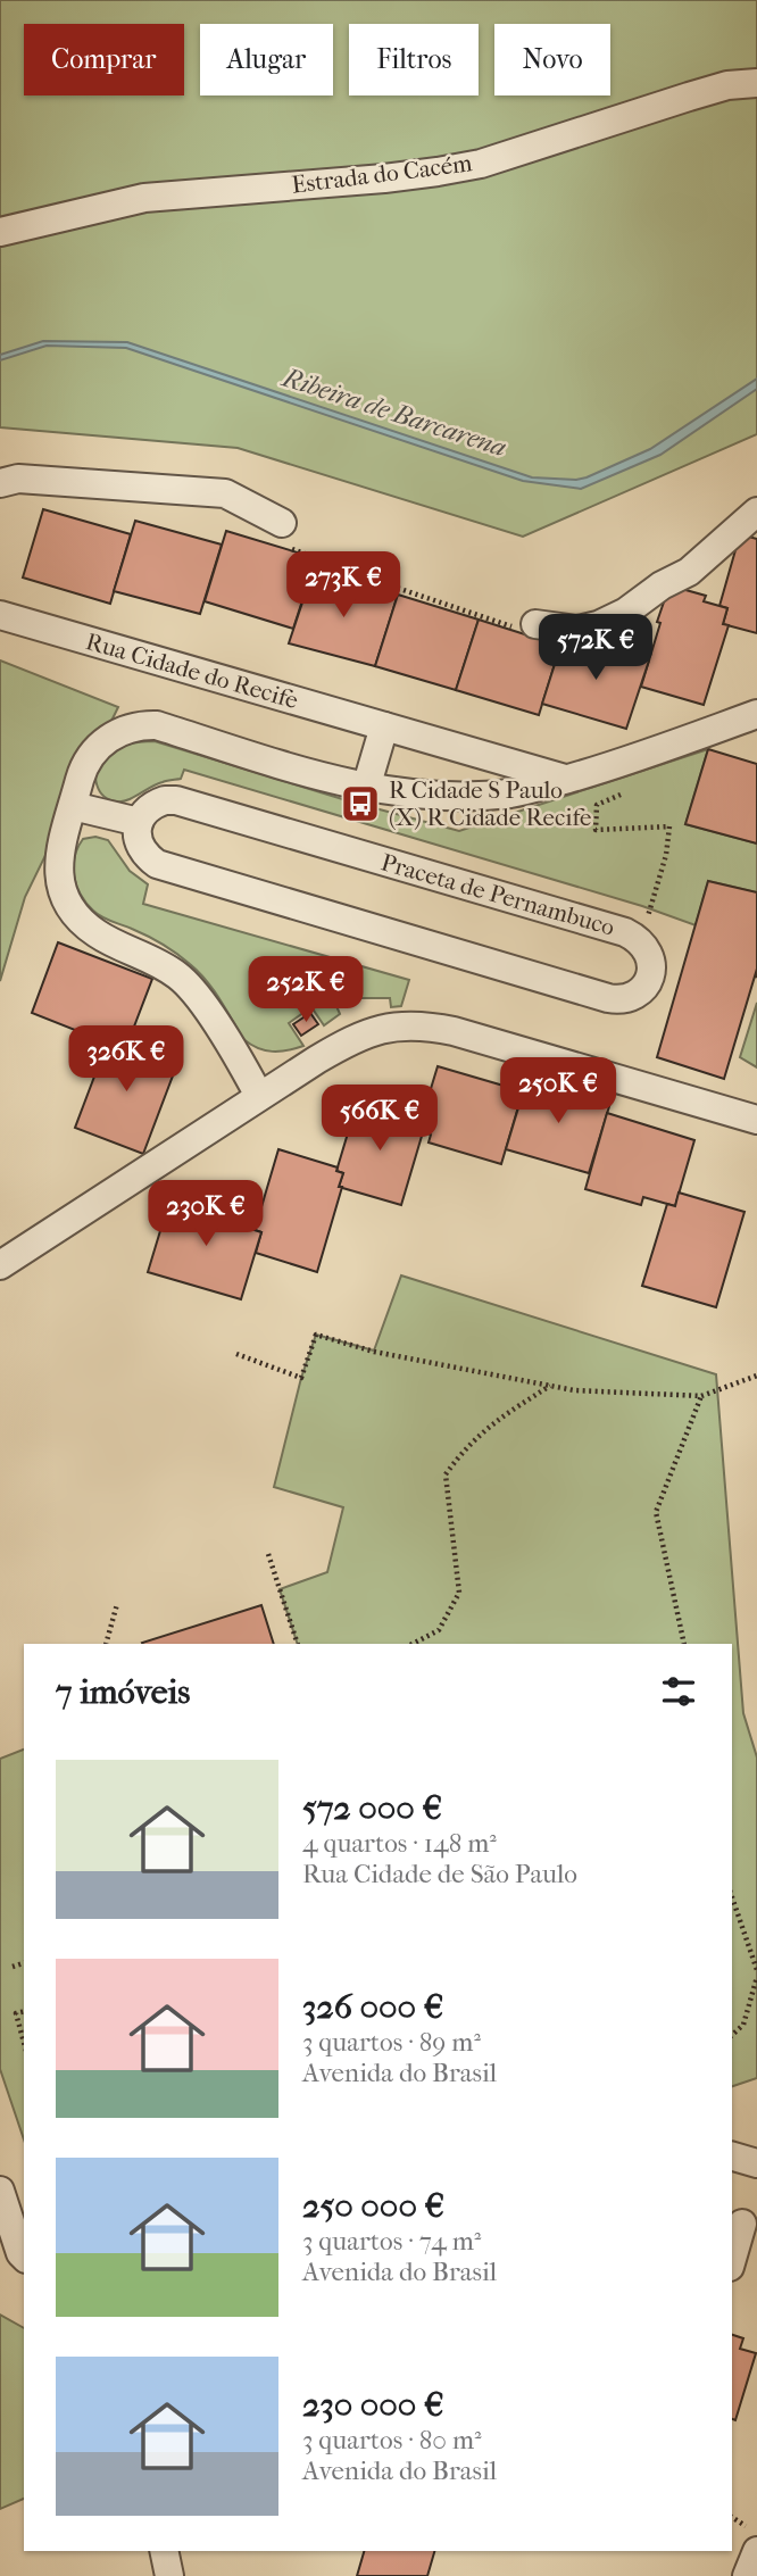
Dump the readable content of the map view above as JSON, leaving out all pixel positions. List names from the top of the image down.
{
  "streets": {
    "street": ["Estrada do Cacém", "Rua Cidade do Recife", "Praceta de Pernambuco"]
  },
  "water": ["Ribeira de Barcarena"],
  "places": {
    "bus stop": ["R Cidade S Paulo (X) R Cidade Recife"]
  },
  "page": {
    "chip": [
      "Comprar",
      "Alugar",
      "Filtros",
      "Novo"
    ],
    "price": [
      "273K €",
      "572K €",
      "252K €",
      "326K €",
      "250K €",
      "566K €",
      "230K €"
    ],
    "heading": "7 imóveis",
    "list": [
      {
        "name": "572 000 €",
        "note": "4 quartos · 148 m² · Rua Cidade de São Paulo"
      },
      {
        "name": "326 000 €",
        "note": "3 quartos · 89 m² · Avenida do Brasil"
      },
      {
        "name": "250 000 €",
        "note": "3 quartos · 74 m² · Avenida do Brasil"
      },
      {
        "name": "230 000 €",
        "note": "3 quartos · 80 m² · Avenida do Brasil"
      }
    ]
  }
}
